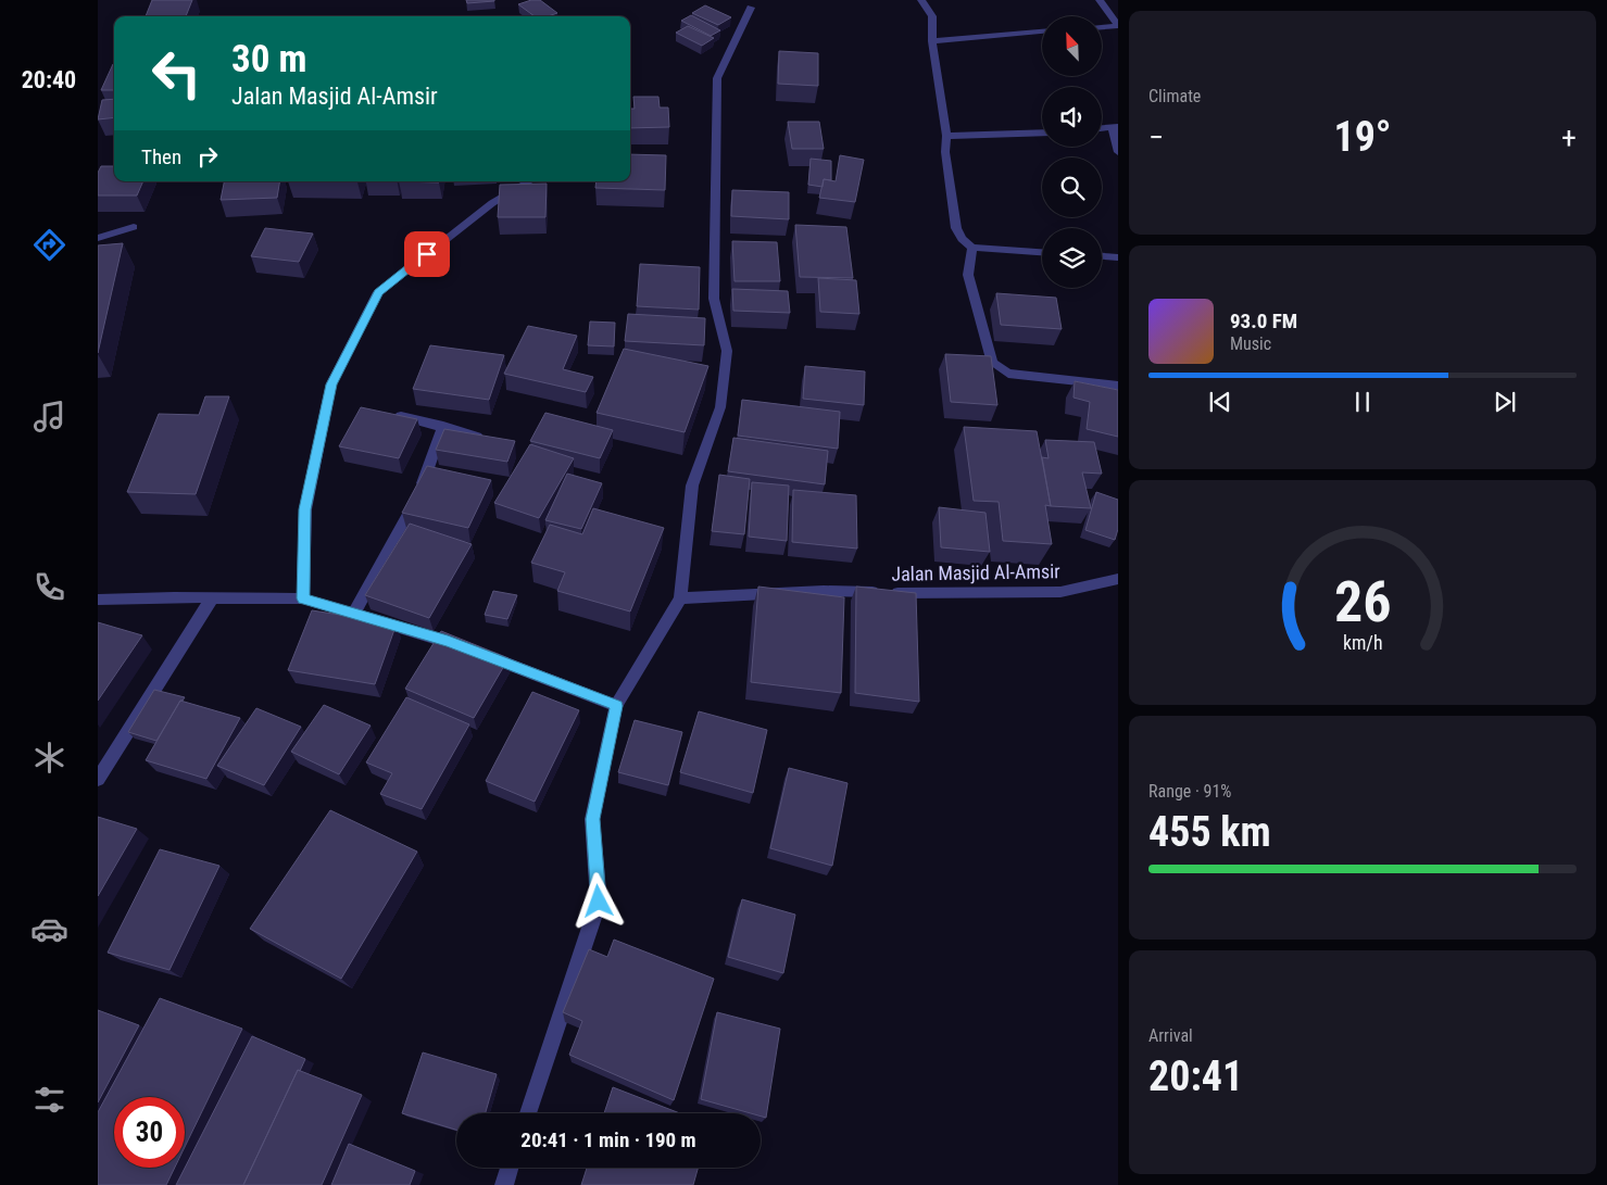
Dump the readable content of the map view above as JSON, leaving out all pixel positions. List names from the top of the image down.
{
  "streets": {
    "street": ["Jalan Masjid Al-Amsir"]
  },
  "north": "top left",
  "page": {
    "tabs": "20:40",
    "tile": [
      "Climate",
      ["Range · 91%", "455 km"],
      ["Arrival", "20:41"]
    ],
    "turn": ["30 m", "Jalan Masjid Al-Amsir"],
    "heat": ["−", "19°", "+"],
    "then": "Then",
    "song": ["93.0 FM", "Music"],
    "limit": "30",
    "trip": "20:41 · 1 min · 190 m",
    "gauge": ["26", "km/h"]
  }
}
